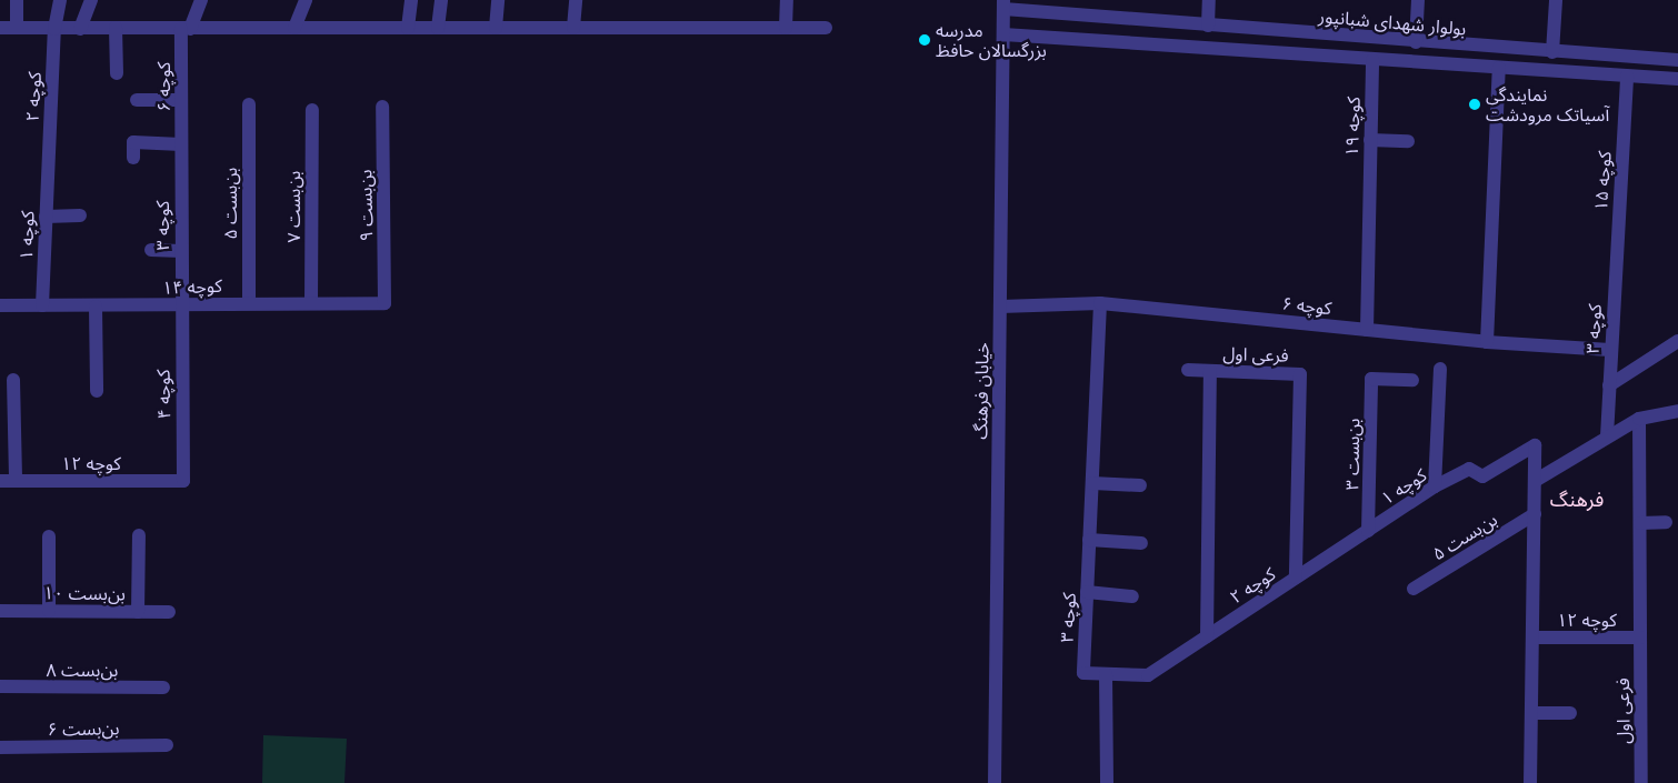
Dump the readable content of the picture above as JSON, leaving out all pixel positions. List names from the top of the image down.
{
  "streets": {
    "street": [
      "بولوار شهدای شبانپور",
      "کوچه ۶",
      "کوچه ۲",
      "کوچه ۱۹",
      "کوچه ۱۵",
      "بن‌بست ۵",
      "بن‌بست ۹",
      "بن‌بست ۷",
      "کوچه ۳",
      "کوچه ۱",
      "کوچه ۱۴",
      "فرعی اول",
      "خیابان فرهنگ",
      "کوچه ۴",
      "بن‌بست ۳",
      "کوچه ۱۲",
      "بن‌بست ۱۰",
      "بن‌بست ۸",
      "بن‌بست ۶"
    ]
  },
  "crossings": [
    ["بولوار شهدای شبانپور", "کوچه ۱۹"],
    ["بولوار شهدای شبانپور", "کوچه ۱۵"],
    ["بولوار شهدای شبانپور", "خیابان فرهنگ"],
    ["کوچه ۶", "کوچه ۱۹"],
    ["کوچه ۶", "کوچه ۳"],
    ["کوچه ۶", "خیابان فرهنگ"],
    ["کوچه ۲", "کوچه ۳"],
    ["کوچه ۲", "کوچه ۱"],
    ["کوچه ۲", "فرعی اول"],
    ["کوچه ۱۵", "کوچه ۳"],
    ["بن‌بست ۵", "کوچه ۱۴"],
    ["بن‌بست ۹", "کوچه ۱۴"],
    ["بن‌بست ۷", "کوچه ۱۴"],
    ["کوچه ۳", "کوچه ۱۴"],
    ["کوچه ۳", "کوچه ۴"],
    ["کوچه ۱", "کوچه ۱۴"],
    ["کوچه ۱", "بن‌بست ۳"],
    ["کوچه ۱۴", "کوچه ۴"],
    ["فرعی اول", "کوچه ۱۲"],
    ["کوچه ۴", "کوچه ۱۲"]
  ],
  "districts": ["فرهنگ"],
  "places": ["مدرسه بزرگسالان حافظ", "نمایندگی آسیاتک مرودشت"]
}
